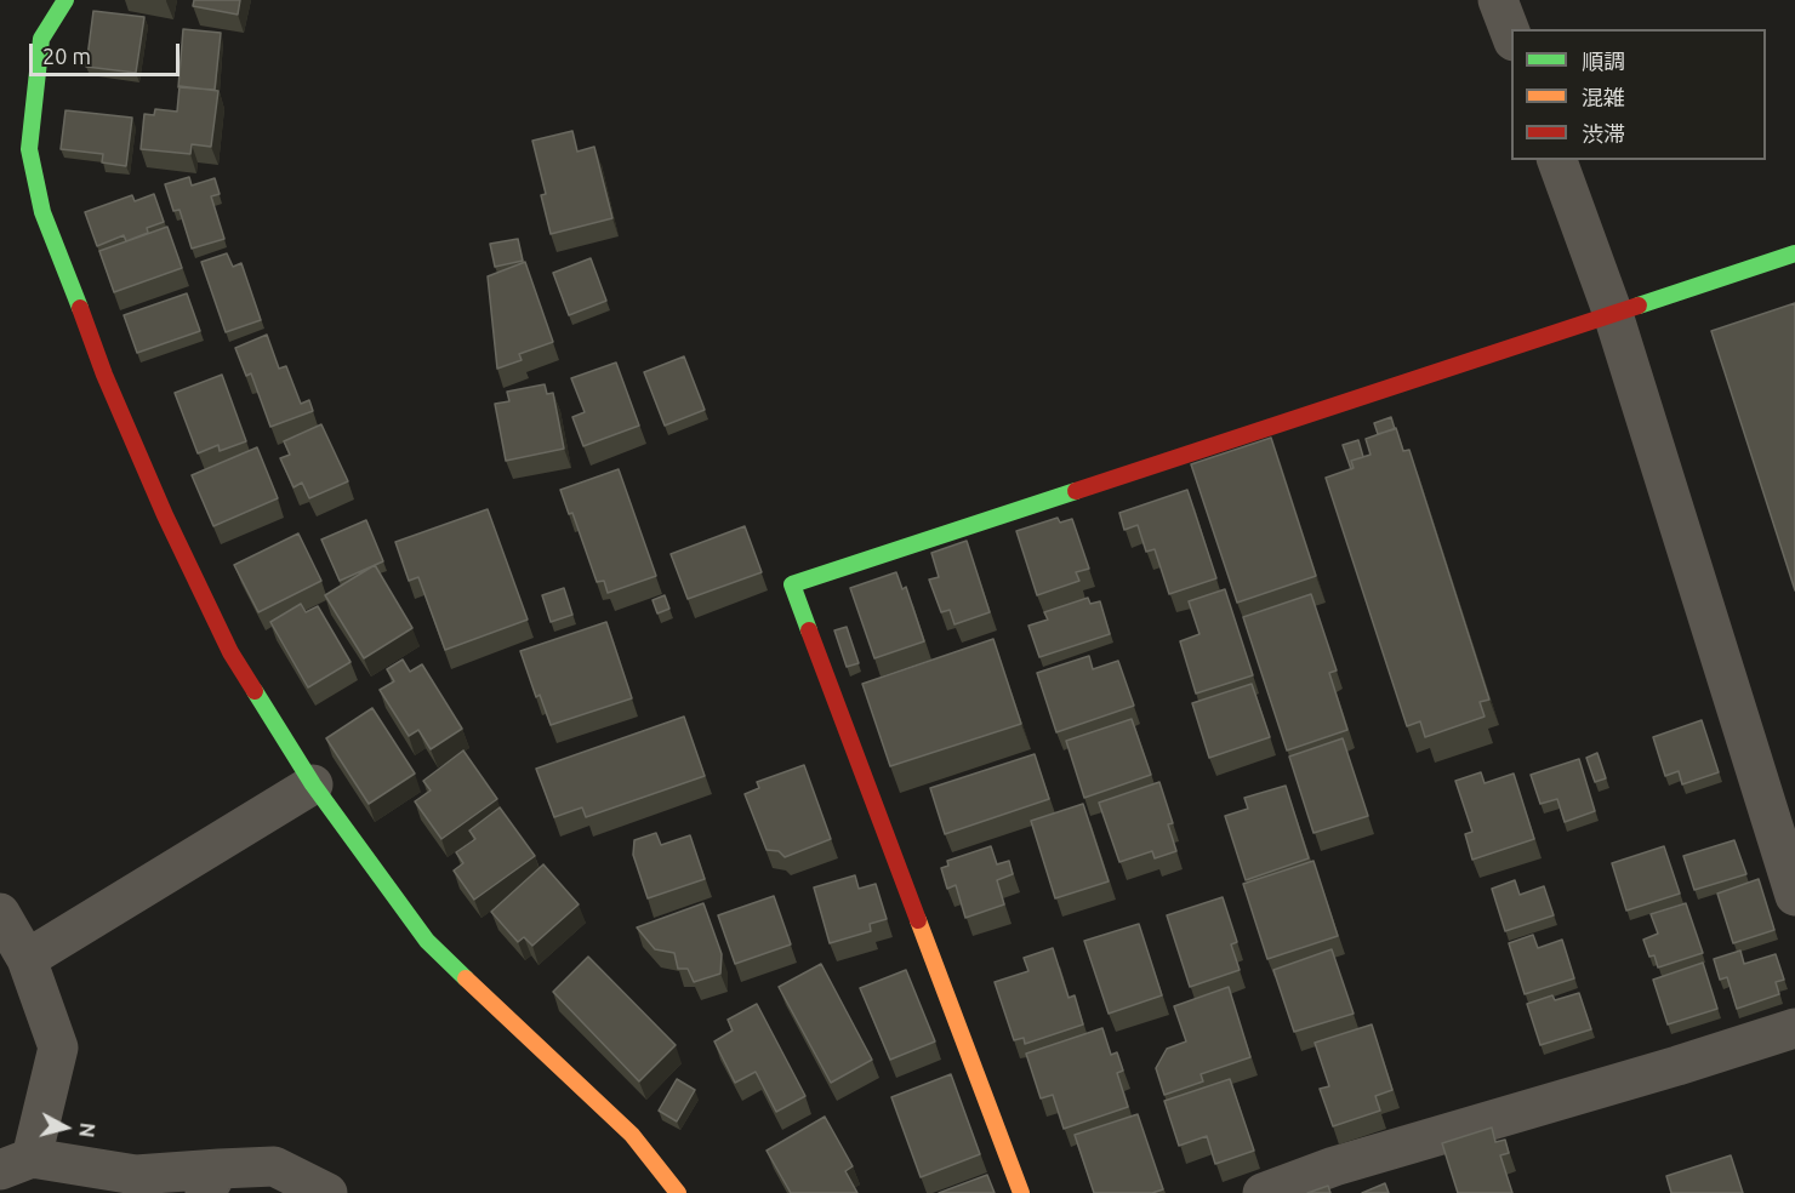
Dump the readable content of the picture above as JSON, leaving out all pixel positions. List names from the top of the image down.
{
  "legend": ["順調", "混雑", "渋滞"],
  "scale_bar": "20 m",
  "north": "right"
}
